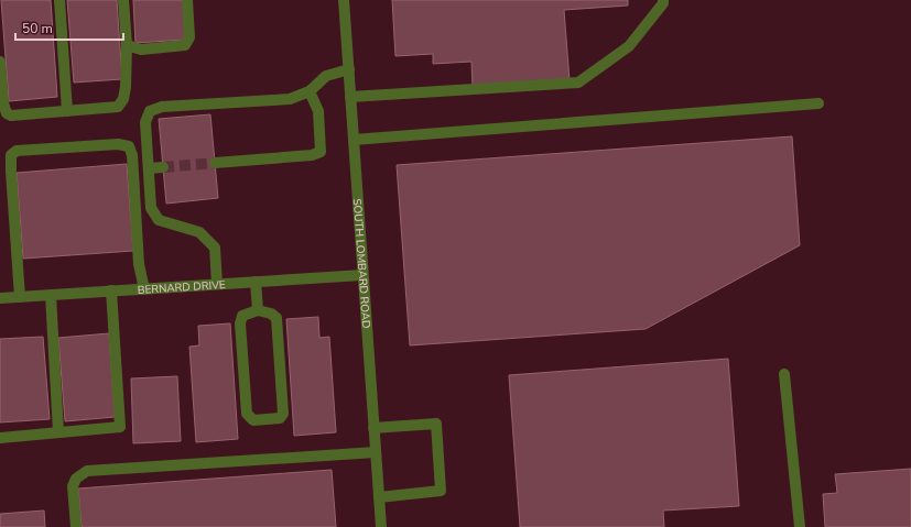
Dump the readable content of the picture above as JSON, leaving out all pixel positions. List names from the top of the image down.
{
  "streets": {
    "street": ["SOUTH LOMBARD ROAD", "BERNARD DRIVE"]
  },
  "crossings": [
    ["SOUTH LOMBARD ROAD", "BERNARD DRIVE"]
  ],
  "scale_bar": "50 m"
}
